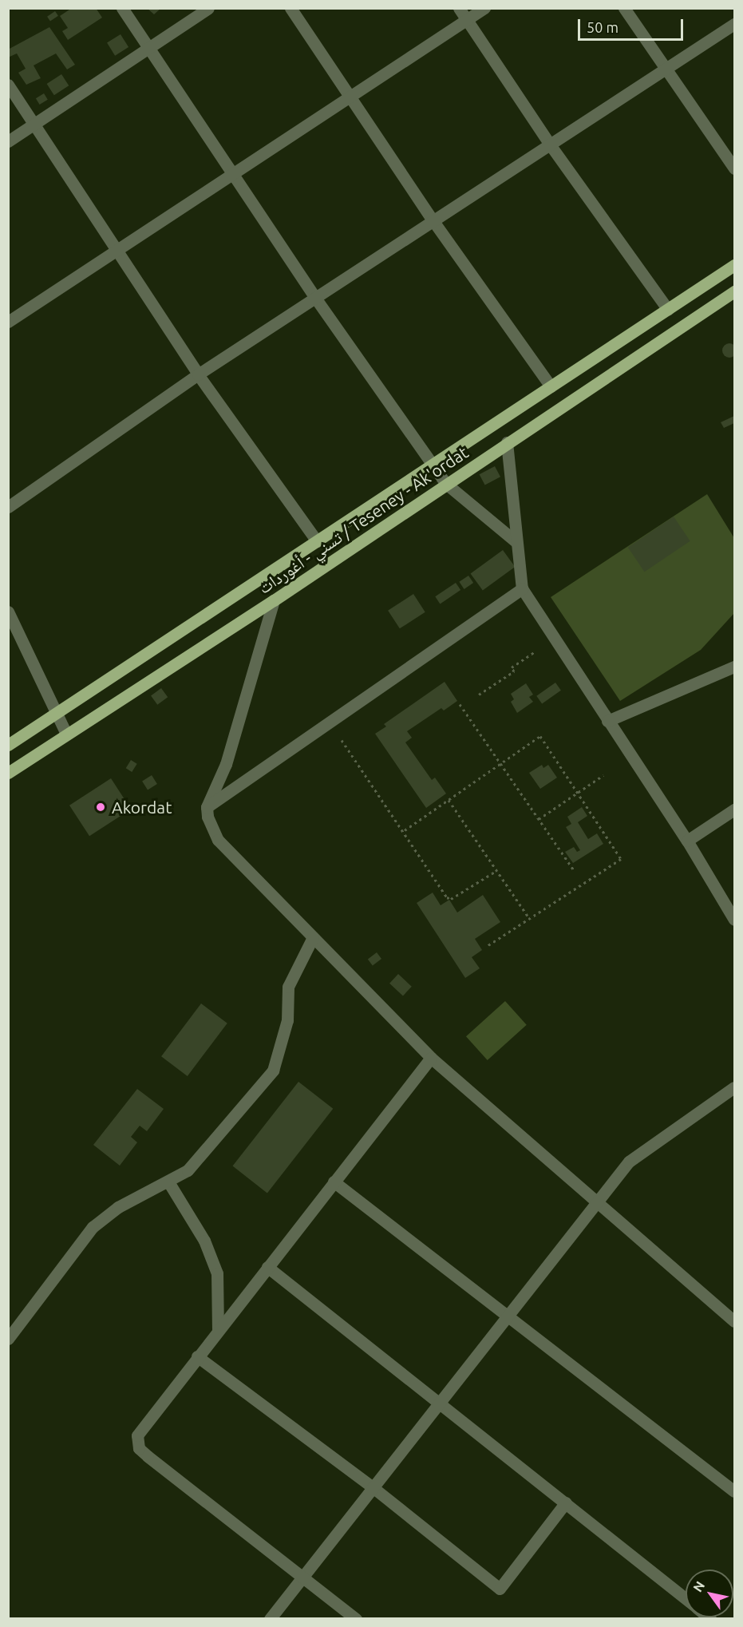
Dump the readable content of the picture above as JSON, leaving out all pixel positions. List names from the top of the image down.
{
  "streets": {
    "main road": ["تسني - أغوردات / Teseney - Ak'ordat"]
  },
  "places": ["Akordat"],
  "scale_bar": "50 m",
  "north": "top left"
}
